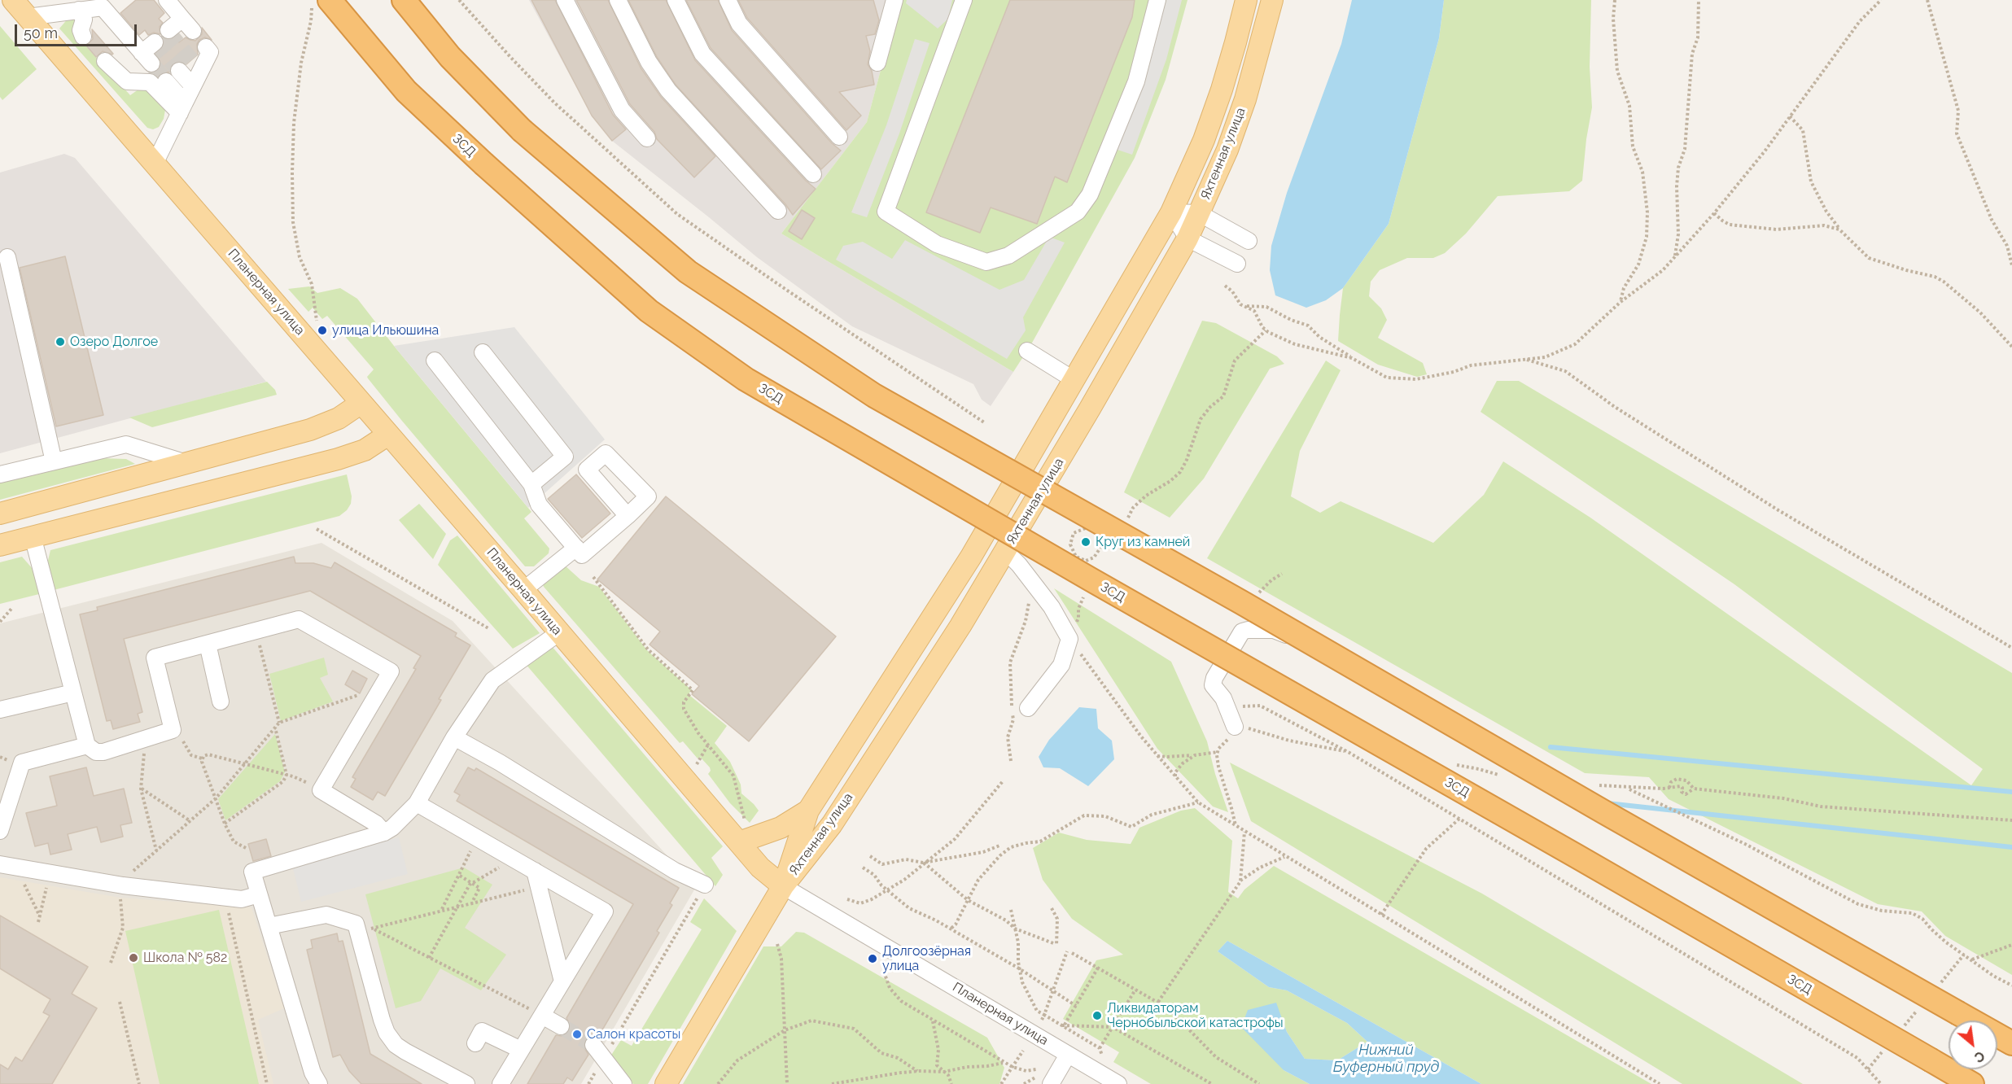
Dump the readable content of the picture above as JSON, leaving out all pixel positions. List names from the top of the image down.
{
  "streets": {
    "highway": ["ЗСД"],
    "main road": ["Яхтенная улица", "Планерная улица"]
  },
  "crossings": [
    ["Яхтенная улица", "Планерная улица"]
  ],
  "water": ["Нижний Буферный пруд"],
  "places": [
    "улица Ильюшина",
    "Озеро Долгое",
    "Круг из камней",
    "Школа № 582",
    "Долгоозёрная улица",
    "Ликвидаторам Чернобыльской катастрофы",
    "Салон красоты"
  ],
  "scale_bar": "50 m",
  "north": "bottom right"
}
